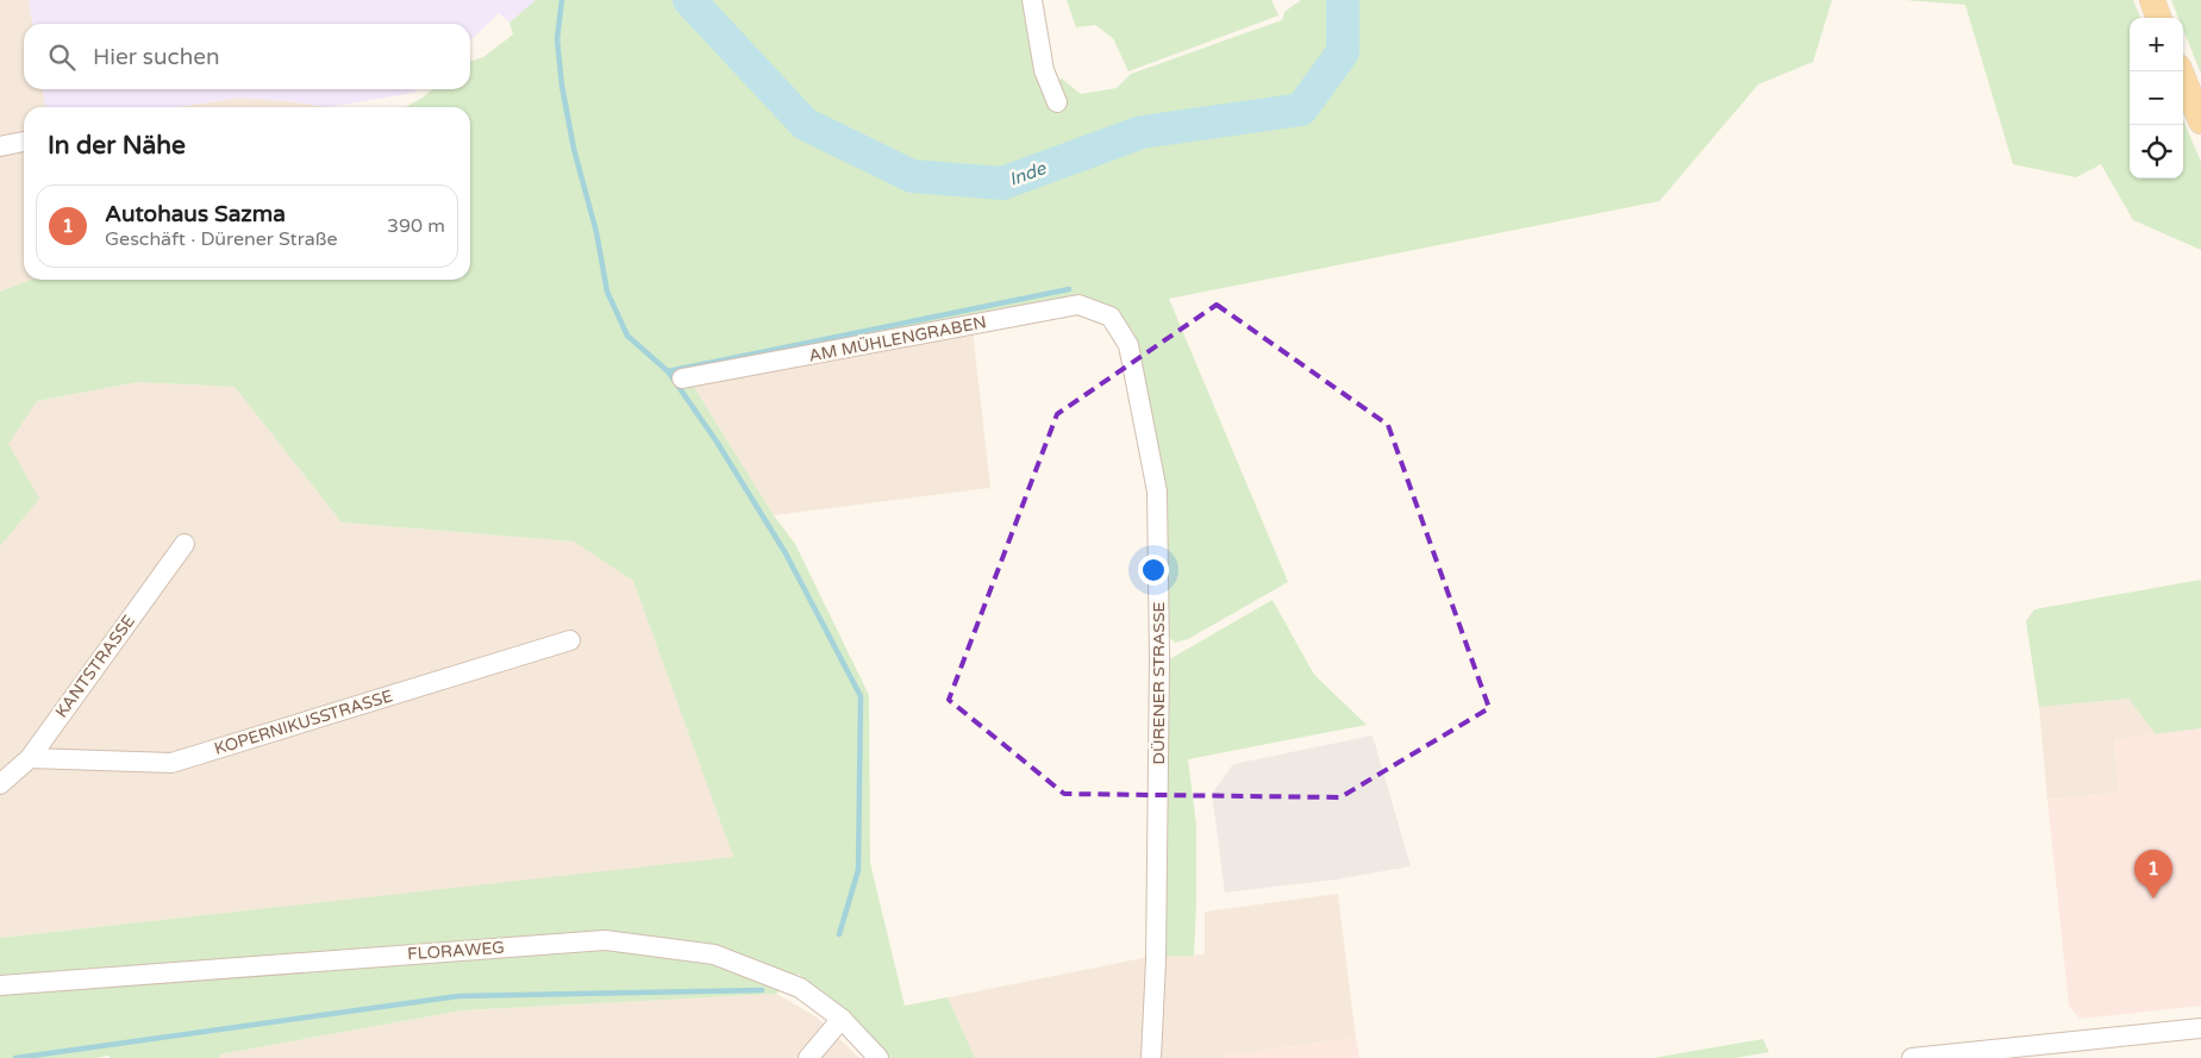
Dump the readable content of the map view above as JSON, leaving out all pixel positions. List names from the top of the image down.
{
  "streets": {
    "street": [
      "AM MÜHLENGRABEN",
      "KANTSTRASSE",
      "DÜRENER STRASSE",
      "KOPERNIKUSSTRASSE",
      "FLORAWEG"
    ]
  },
  "crossings": [
    ["AM MÜHLENGRABEN", "DÜRENER STRASSE"],
    ["KANTSTRASSE", "KOPERNIKUSSTRASSE"]
  ],
  "water": ["Inde"],
  "page": {
    "map_buttons": ["+", "−"],
    "search": "Hier suchen",
    "heading": "In der Nähe",
    "list": [
      {
        "mark": "1",
        "name": "Autohaus Sazma",
        "note": "Geschäft · Dürener Straße",
        "value": "390 m"
      }
    ],
    "pins": "1"
  }
}
